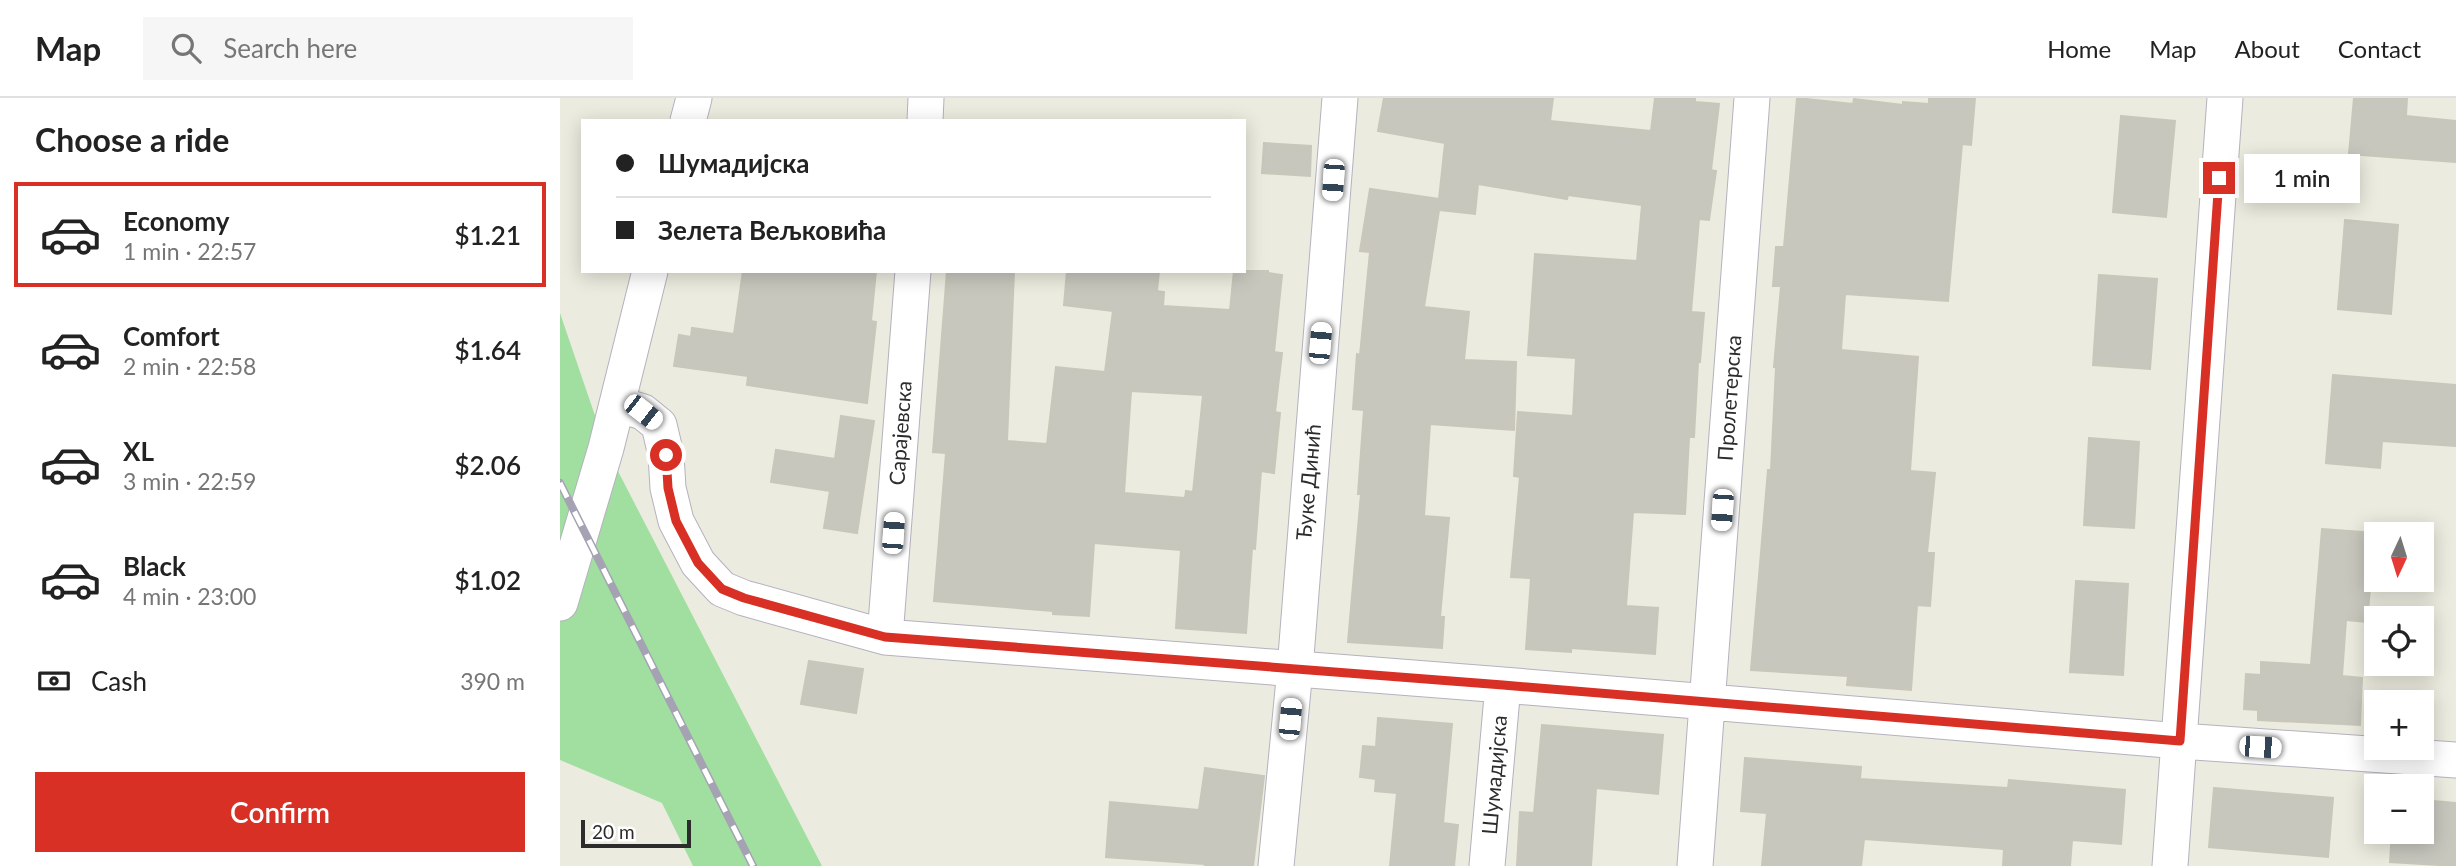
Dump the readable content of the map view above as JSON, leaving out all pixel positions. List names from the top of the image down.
{
  "streets": {
    "street": [
      "Пролетерска",
      "Сарајевска",
      "Ђуке Динић",
      "Шумадијска"
    ]
  },
  "crossings": [
    ["Пролетерска", "Шумадијска"],
    ["Сарајевска", "Шумадијска"],
    ["Ђуке Динић", "Шумадијска"]
  ],
  "scale_bar": "20 m",
  "north": "bottom",
  "page": {
    "header": "Map",
    "search": "Search here",
    "nav": [
      "Home",
      "Map",
      "About",
      "Contact"
    ],
    "heading": "Choose a ride",
    "banner": ["Шумадијска", "Зелета Вељковића"],
    "bubble": "1 min",
    "list": [
      {
        "name": "Economy",
        "note": "1 min · 22:57",
        "value": "$1.21"
      },
      {
        "name": "Comfort",
        "note": "2 min · 22:58",
        "value": "$1.64"
      },
      {
        "name": "XL",
        "note": "3 min · 22:59",
        "value": "$2.06"
      },
      {
        "name": "Black",
        "note": "4 min · 23:00",
        "value": "$1.02"
      }
    ],
    "map_buttons": ["+", "−"],
    "pay": ["Cash", "390 m"],
    "buttons": "Confirm",
    "scale": "20 m"
  }
}
